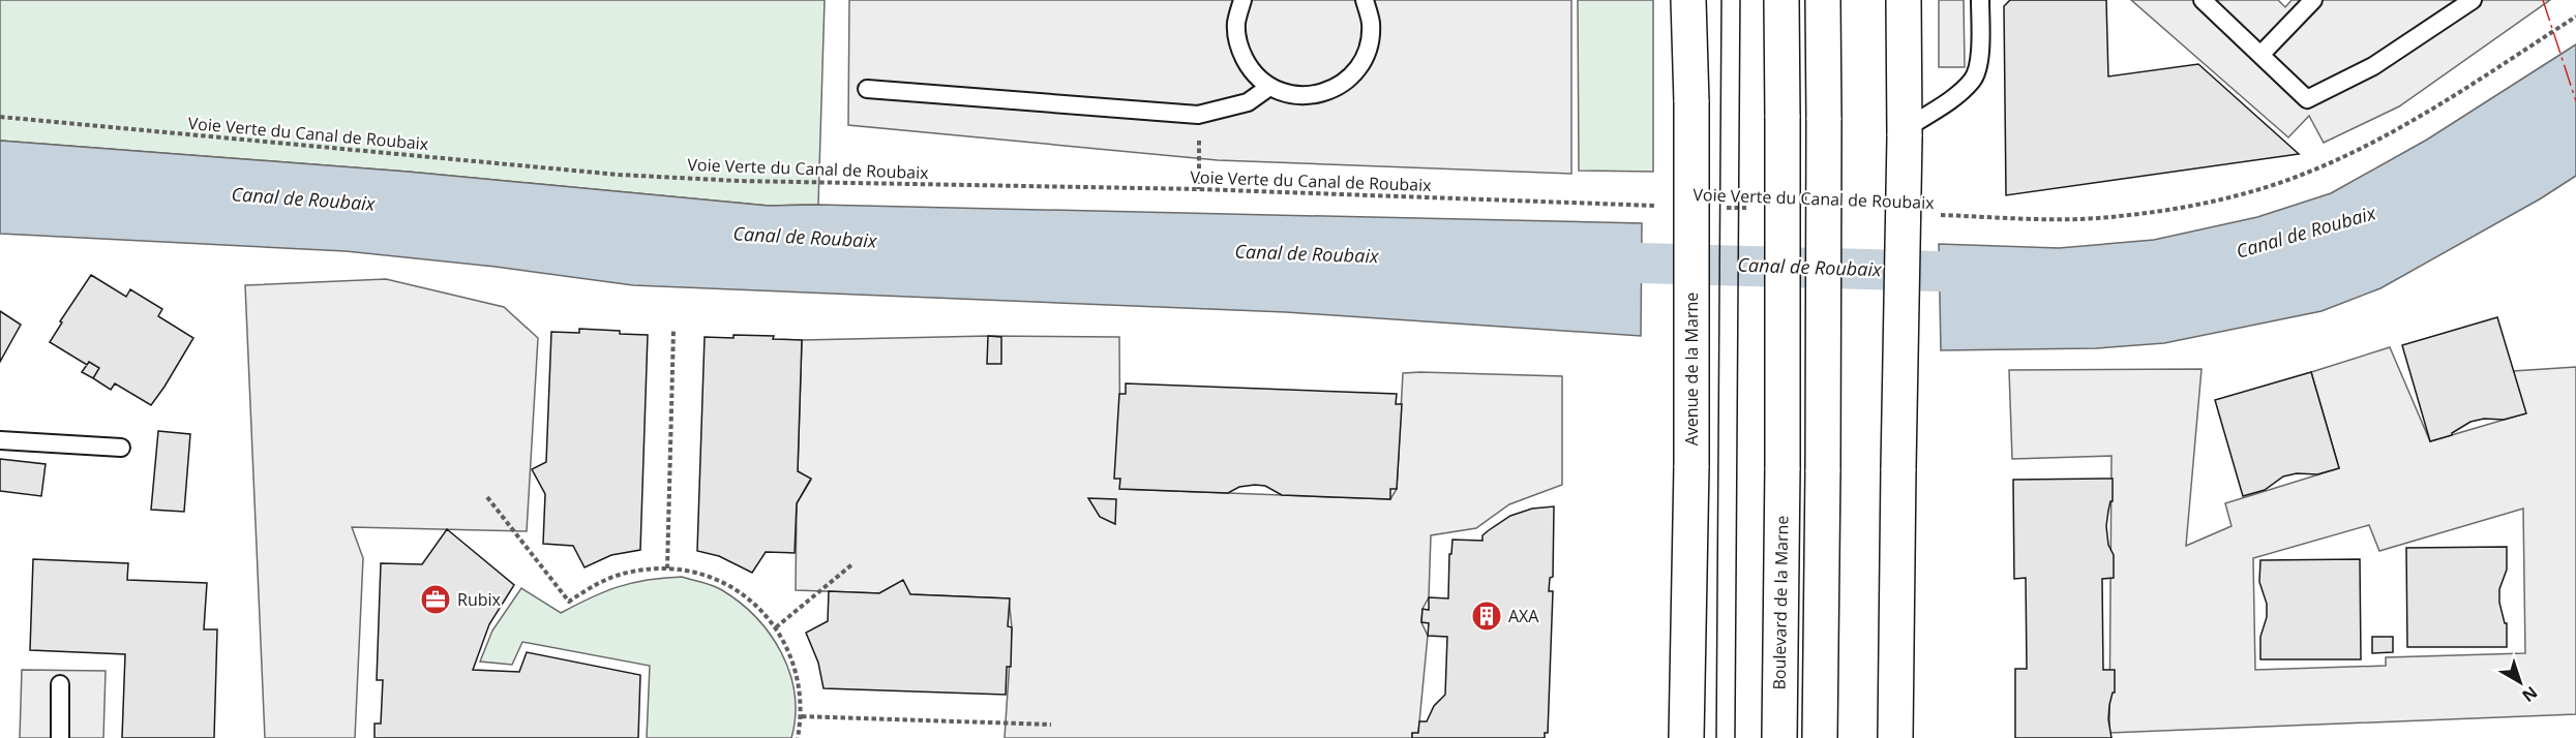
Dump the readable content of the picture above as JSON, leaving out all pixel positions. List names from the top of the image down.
{
  "streets": {
    "main road": ["Avenue de la Marne", "Boulevard de la Marne"],
    "path": ["Voie Verte du Canal de Roubaix"]
  },
  "water": ["Canal de Roubaix"],
  "places": {
    "office": ["Rubix"],
    "building": ["AXA"]
  },
  "north": "bottom right"
}
